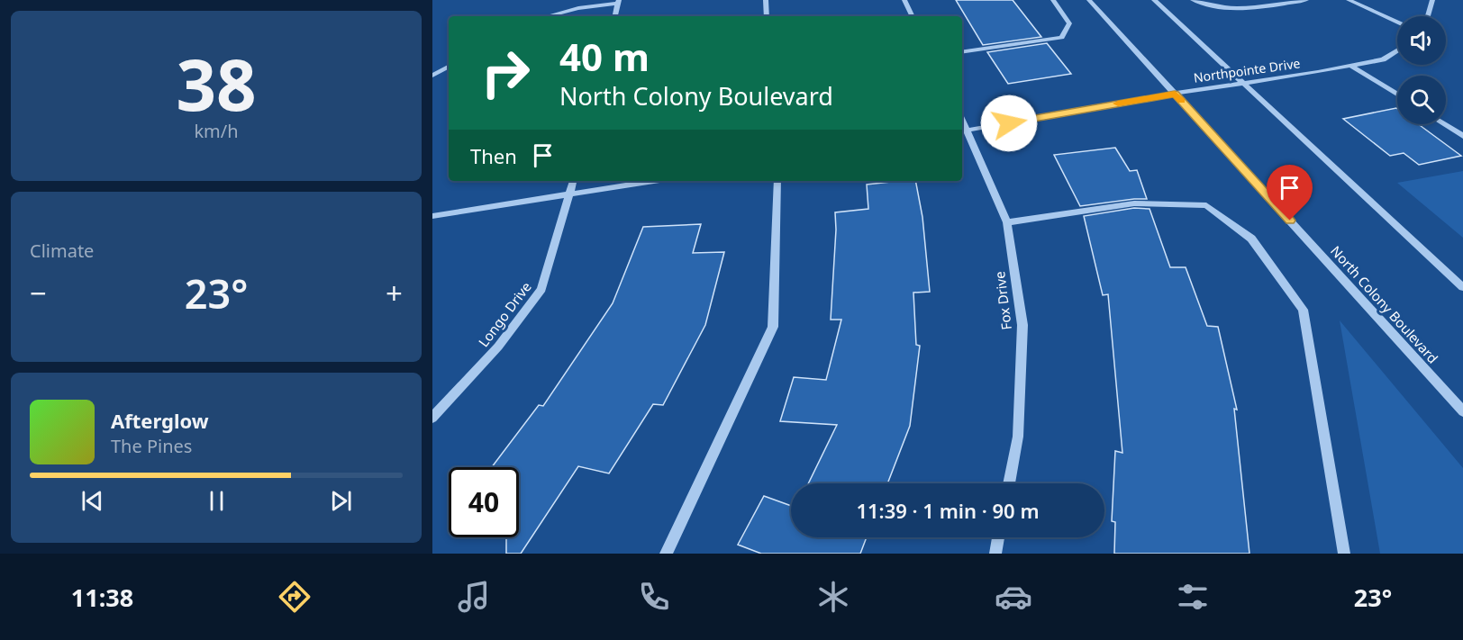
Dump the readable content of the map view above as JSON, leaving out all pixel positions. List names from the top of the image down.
{
  "streets": {
    "street": [
      "Northpointe Drive",
      "Fox Drive",
      "North Colony Boulevard",
      "Longo Drive"
    ]
  },
  "crossings": [
    ["Northpointe Drive", "Fox Drive"],
    ["Northpointe Drive", "North Colony Boulevard"]
  ],
  "page": {
    "tile": [
      ["38", "km/h"],
      "Climate"
    ],
    "turn": ["40 m", "North Colony Boulevard"],
    "then": "Then",
    "heat": ["−", "23°", "+"],
    "song": ["Afterglow", "The Pines"],
    "limit": "40",
    "trip": "11:39 · 1 min · 90 m",
    "tabs": ["11:38", "23°"]
  }
}
